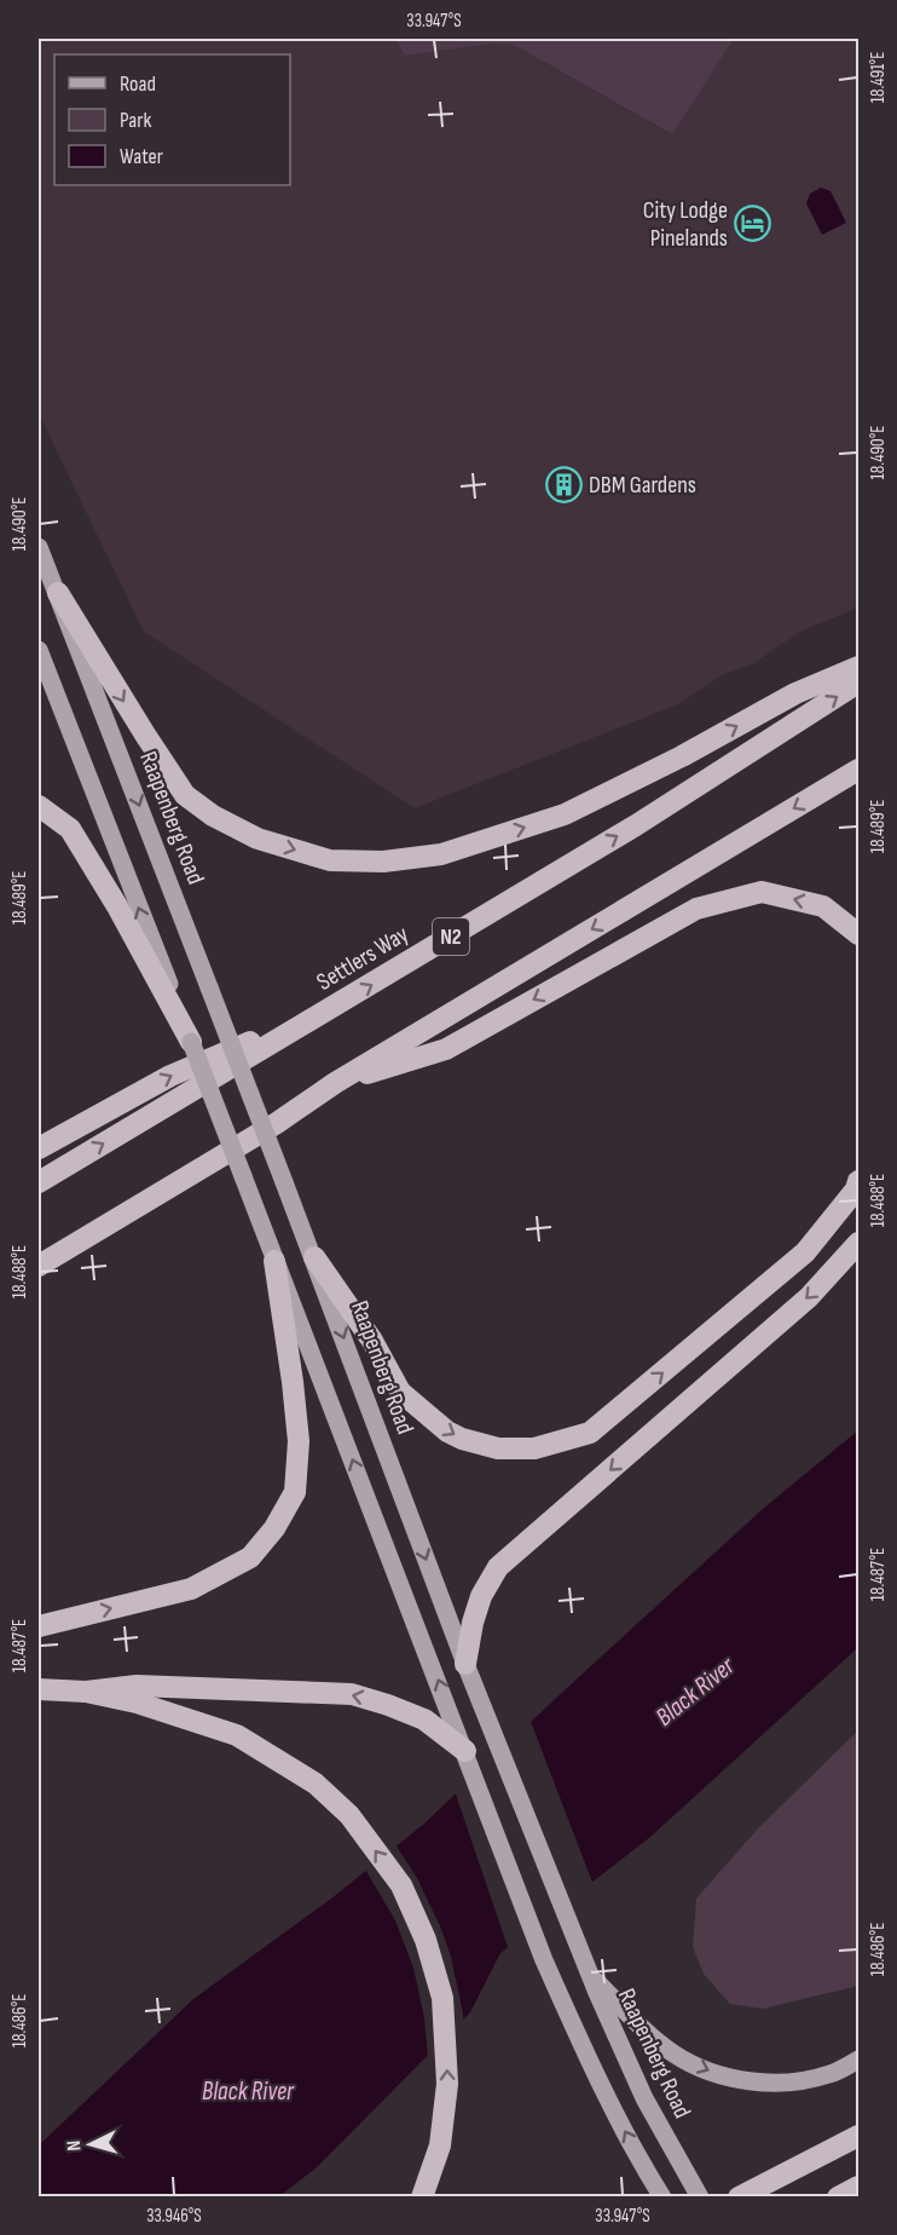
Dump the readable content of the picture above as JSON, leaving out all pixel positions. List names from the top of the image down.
{
  "streets": {
    "highway": ["N2", "Settlers Way"],
    "main road": ["Raapenberg Road"]
  },
  "water": ["Black River"],
  "places": {
    "hotel": ["City Lodge Pinelands"],
    "building": ["DBM Gardens"]
  },
  "legend": ["Road", "Park", "Water"],
  "north": "left",
  "coordinates": [
    "33.947°S",
    "18.491°E",
    "18.490°E",
    "18.489°E",
    "18.488°E",
    "18.487°E",
    "18.486°E",
    "33.946°S"
  ]
}
